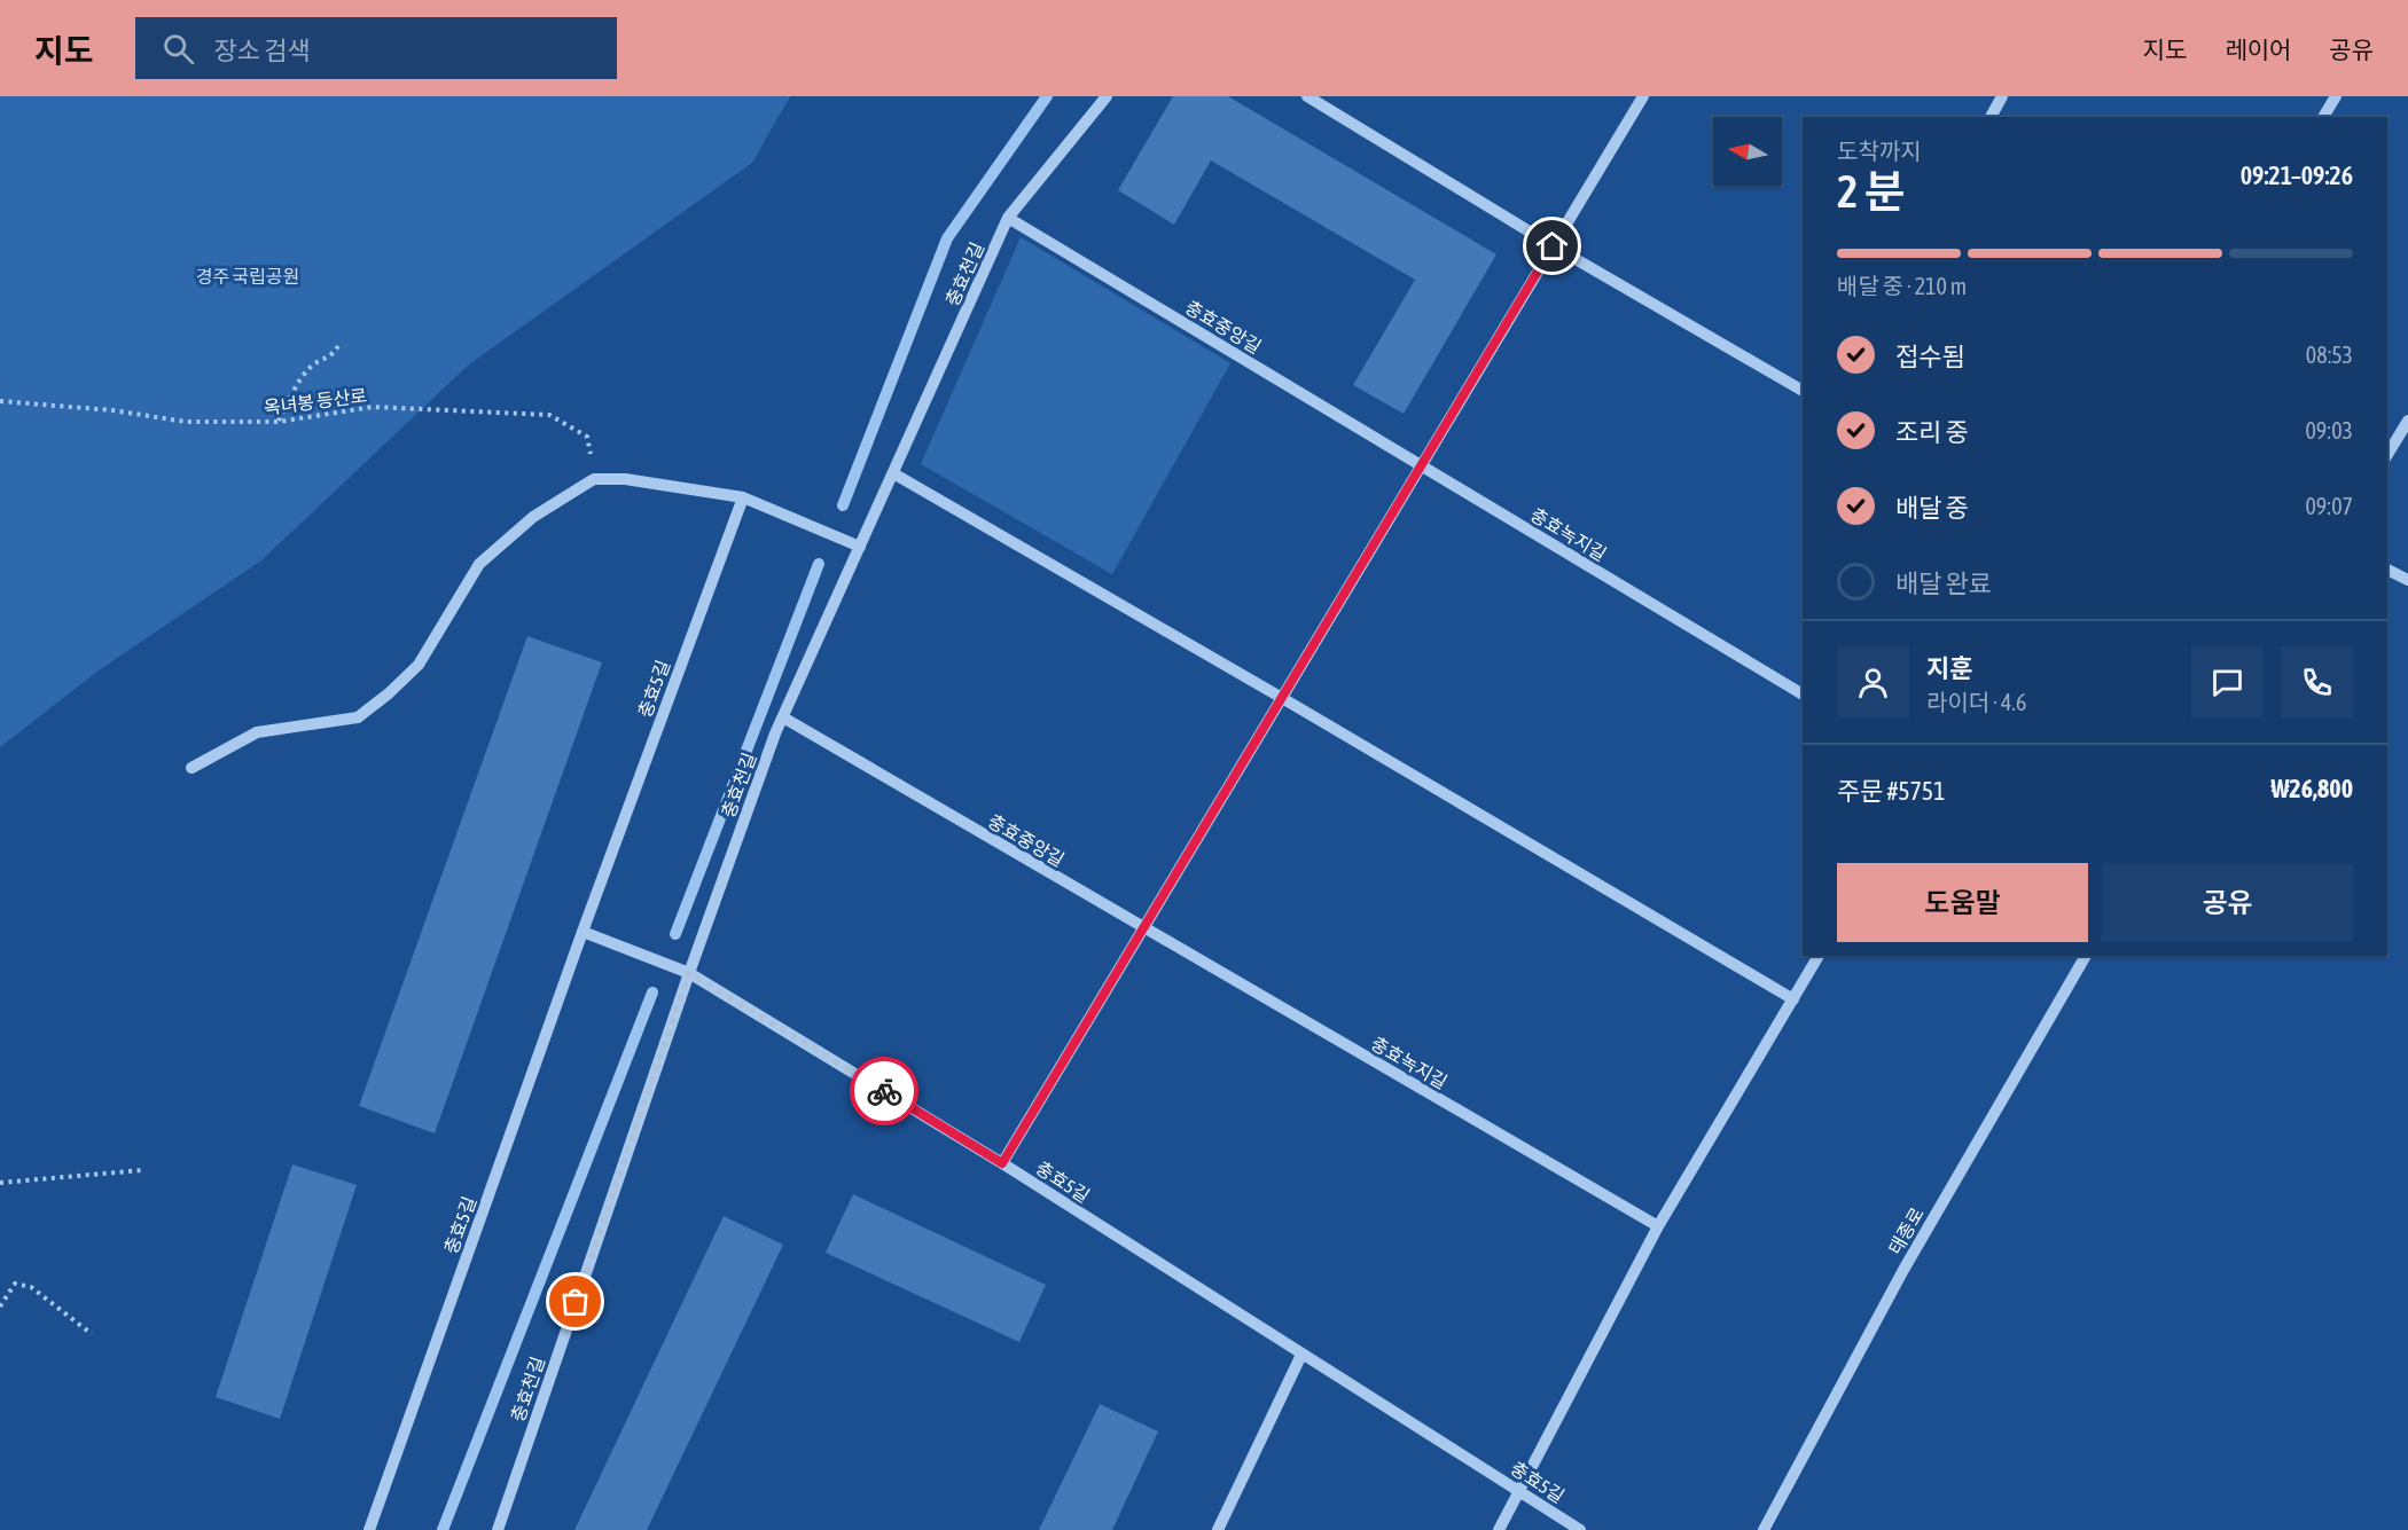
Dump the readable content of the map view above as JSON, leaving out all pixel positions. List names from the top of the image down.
{
  "streets": {
    "street": [
      "충효천길",
      "충효중앙길",
      "충효녹지길",
      "충효5길",
      "태종로"
    ],
    "path": ["옥녀봉 등산로"]
  },
  "crossings": [
    ["충효천길", "충효중앙길"],
    ["충효천길", "충효5길"],
    ["충효중앙길", "충효녹지길"]
  ],
  "parks": ["경주 국립공원"],
  "north": "left",
  "page": {
    "header": "지도",
    "search": "장소 검색",
    "nav": ["지도", "레이어", "공유"],
    "heading": ["2 분", "도착까지", "09:21–09:26"],
    "panel": [
      "지훈",
      "라이더 · 4.6",
      "주문 #5751",
      "₩26,800"
    ],
    "bar": "배달 중 · 210 m",
    "list": [
      ["접수됨", "08:53"],
      ["조리 중", "09:03"],
      ["배달 중", "09:07"],
      "배달 완료"
    ],
    "buttons": ["도움말", "공유"]
  }
}
